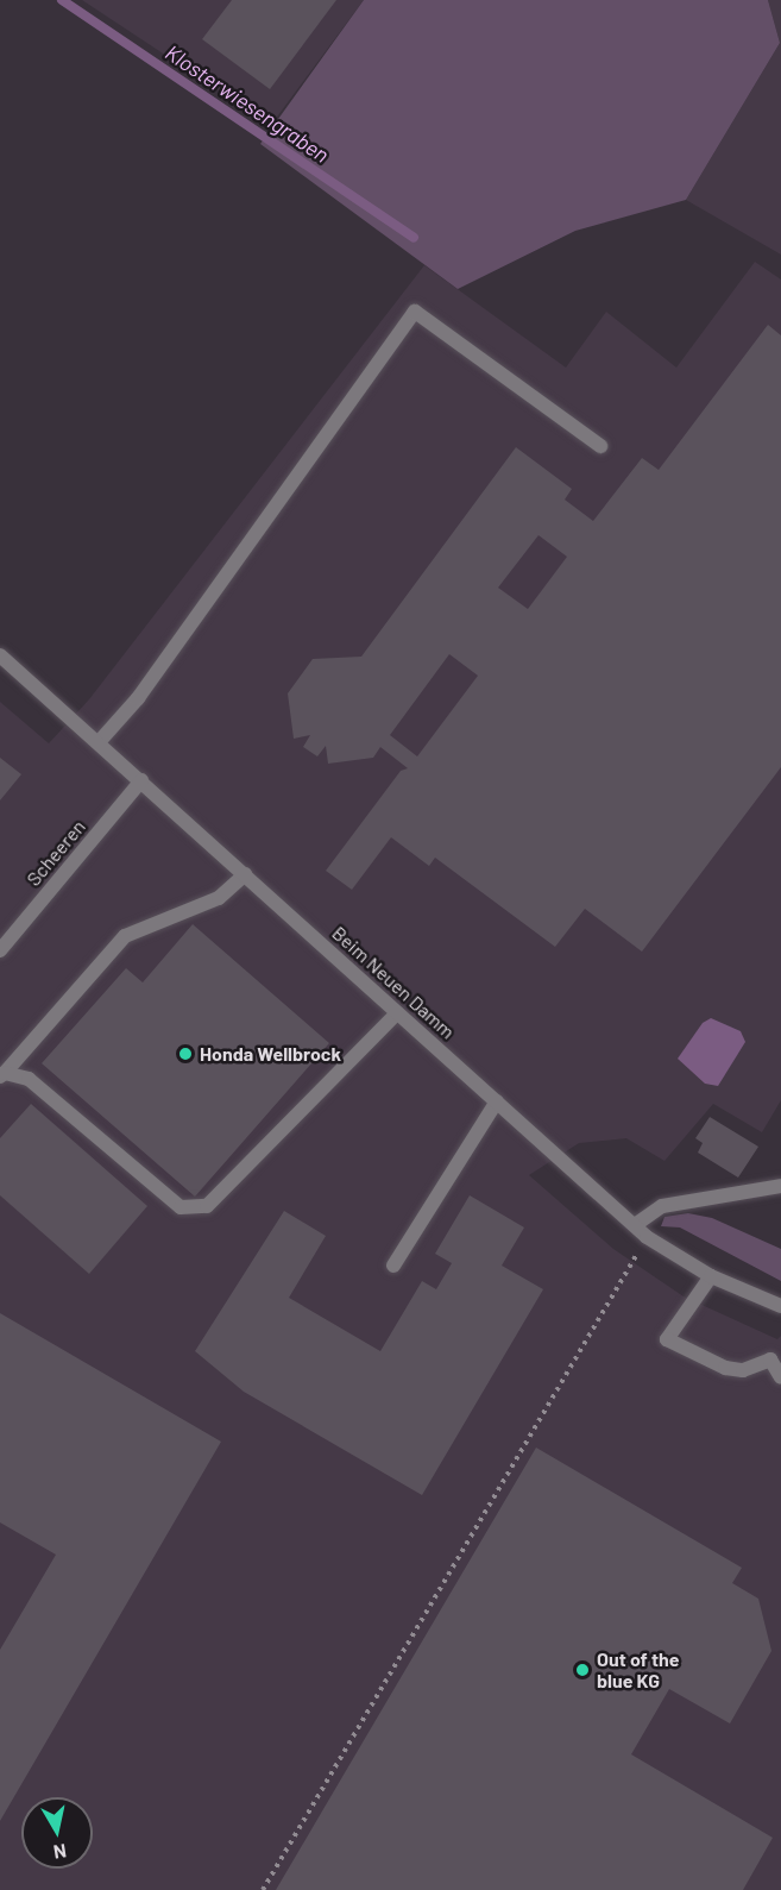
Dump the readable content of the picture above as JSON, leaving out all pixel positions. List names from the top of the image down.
{
  "streets": {
    "street": ["Scheeren", "Beim Neuen Damm"]
  },
  "crossings": [
    ["Scheeren", "Beim Neuen Damm"]
  ],
  "water": ["Klosterwiesengraben"],
  "places": ["Honda Wellbrock", "Out of the blue KG"],
  "north": "bottom"
}
